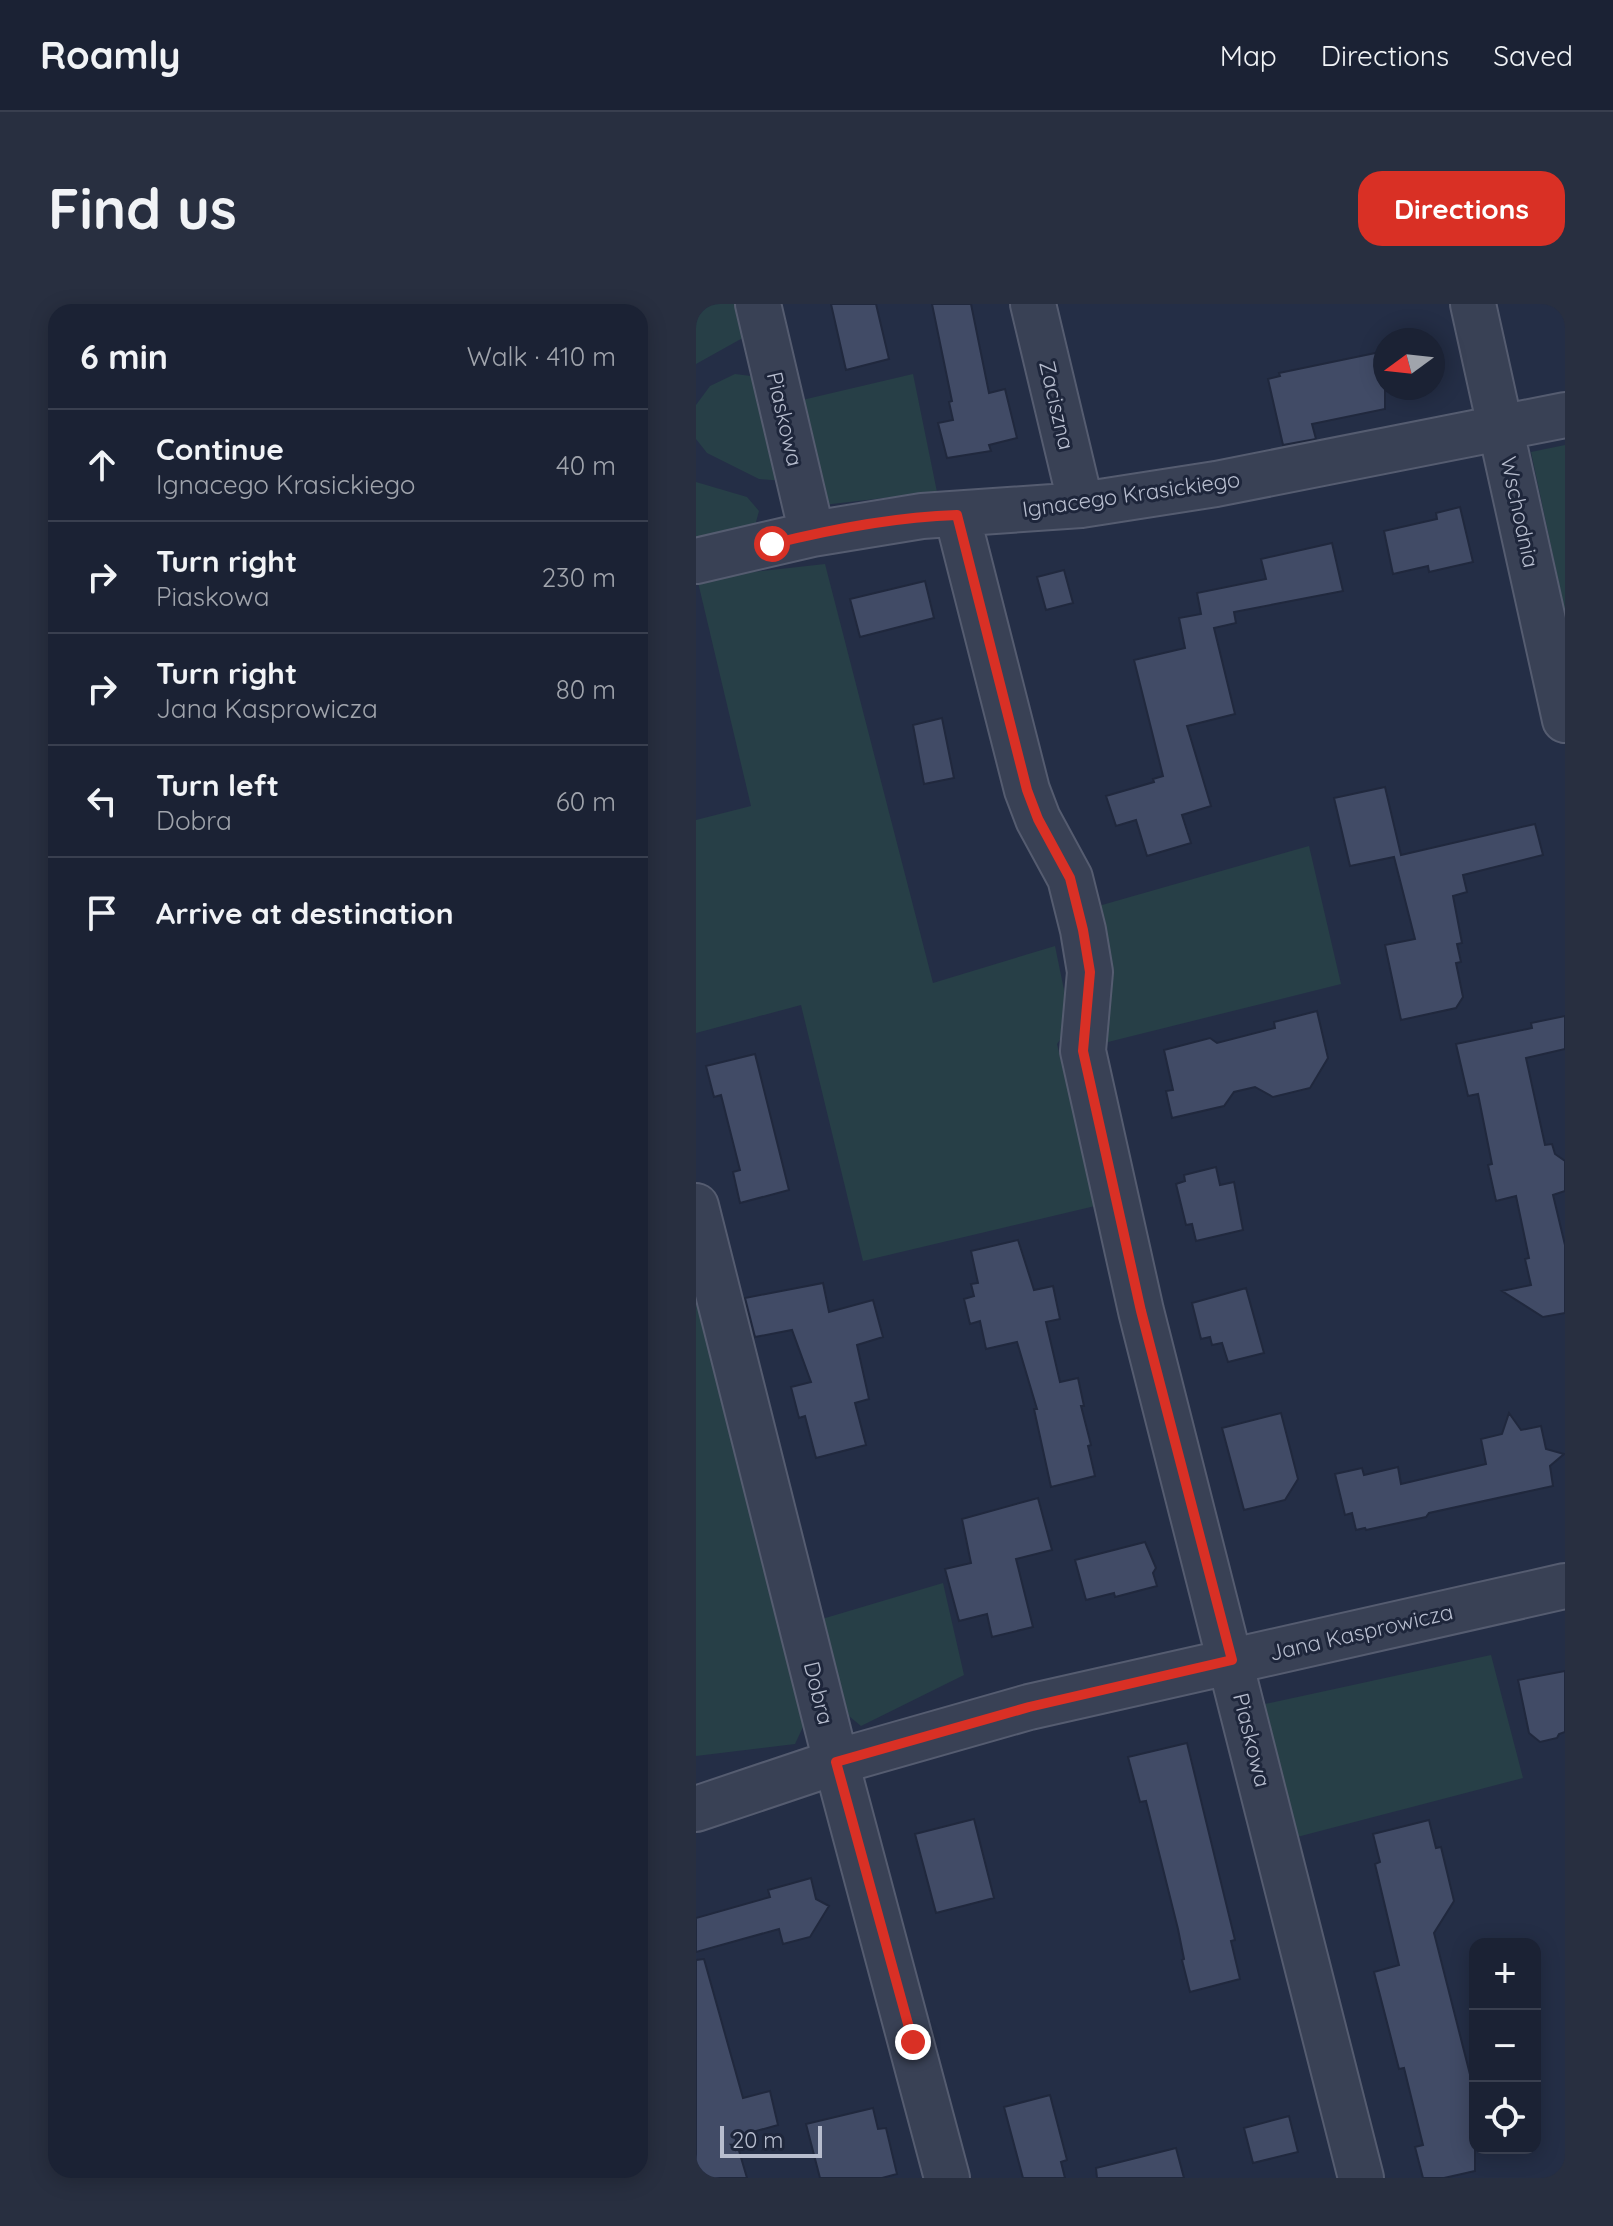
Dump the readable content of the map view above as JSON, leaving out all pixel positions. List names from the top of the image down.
{
  "streets": {
    "street": [
      "Zaciszna",
      "Piaskowa",
      "Ignacego Krasickiego",
      "Wschodnia",
      "Jana Kasprowicza",
      "Dobra"
    ]
  },
  "crossings": [
    ["Zaciszna", "Ignacego Krasickiego"],
    ["Piaskowa", "Ignacego Krasickiego"],
    ["Piaskowa", "Jana Kasprowicza"],
    ["Ignacego Krasickiego", "Wschodnia"],
    ["Jana Kasprowicza", "Dobra"]
  ],
  "scale_bar": "20 m",
  "north": "left",
  "page": {
    "header": "Roamly",
    "nav": ["Map", "Directions", "Saved"],
    "buttons": "Directions",
    "title": "Find us",
    "heading": ["6 min", "Walk · 410 m"],
    "list": [
      ["Continue", "Ignacego Krasickiego", "40 m"],
      ["Turn right", "Piaskowa", "230 m"],
      ["Turn right", "Jana Kasprowicza", "80 m"],
      ["Turn left", "Dobra", "60 m"],
      "Arrive at destination"
    ],
    "map_buttons": ["+", "−"],
    "scale": "20 m"
  }
}
